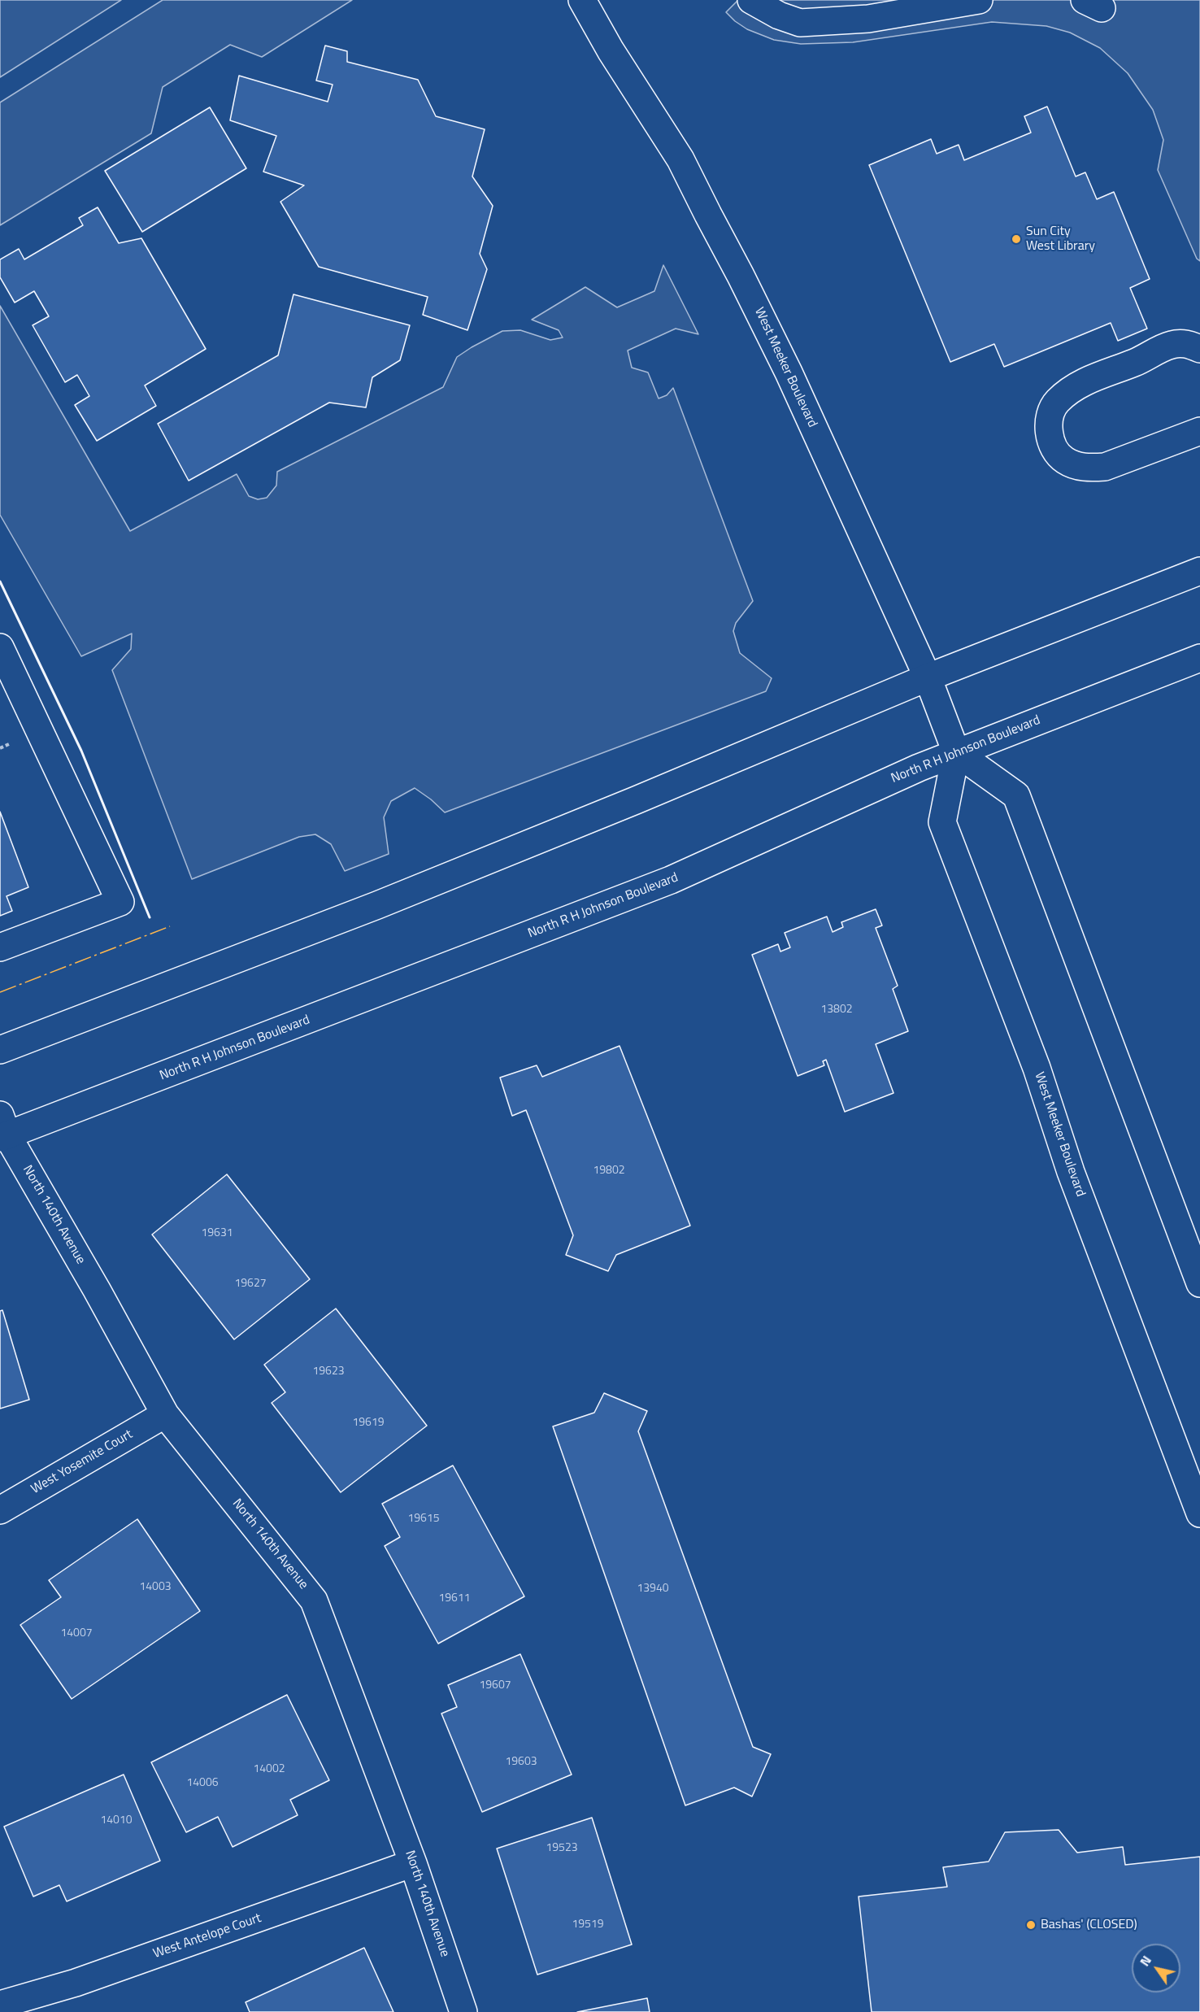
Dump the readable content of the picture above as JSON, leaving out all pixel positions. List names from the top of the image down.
{
  "streets": {
    "main road": [
      "West Meeker Boulevard",
      "North R H Johnson Boulevard",
      "North 140th Avenue",
      "West Yosemite Court",
      "West Antelope Court"
    ]
  },
  "crossings": [
    ["West Meeker Boulevard", "North R H Johnson Boulevard"],
    ["North R H Johnson Boulevard", "North 140th Avenue"],
    ["North 140th Avenue", "West Yosemite Court"],
    ["North 140th Avenue", "West Antelope Court"]
  ],
  "places": ["Sun City West Library", "Bashas' (CLOSED)"],
  "house_numbers": [
    "13802",
    "19802",
    "19631",
    "19627",
    "19623",
    "19619",
    "19615",
    "14003",
    "13940",
    "19611",
    "14007",
    "19607",
    "19603",
    "14002",
    "14006",
    "14010",
    "19523",
    "19519"
  ],
  "north": "top left"
}
